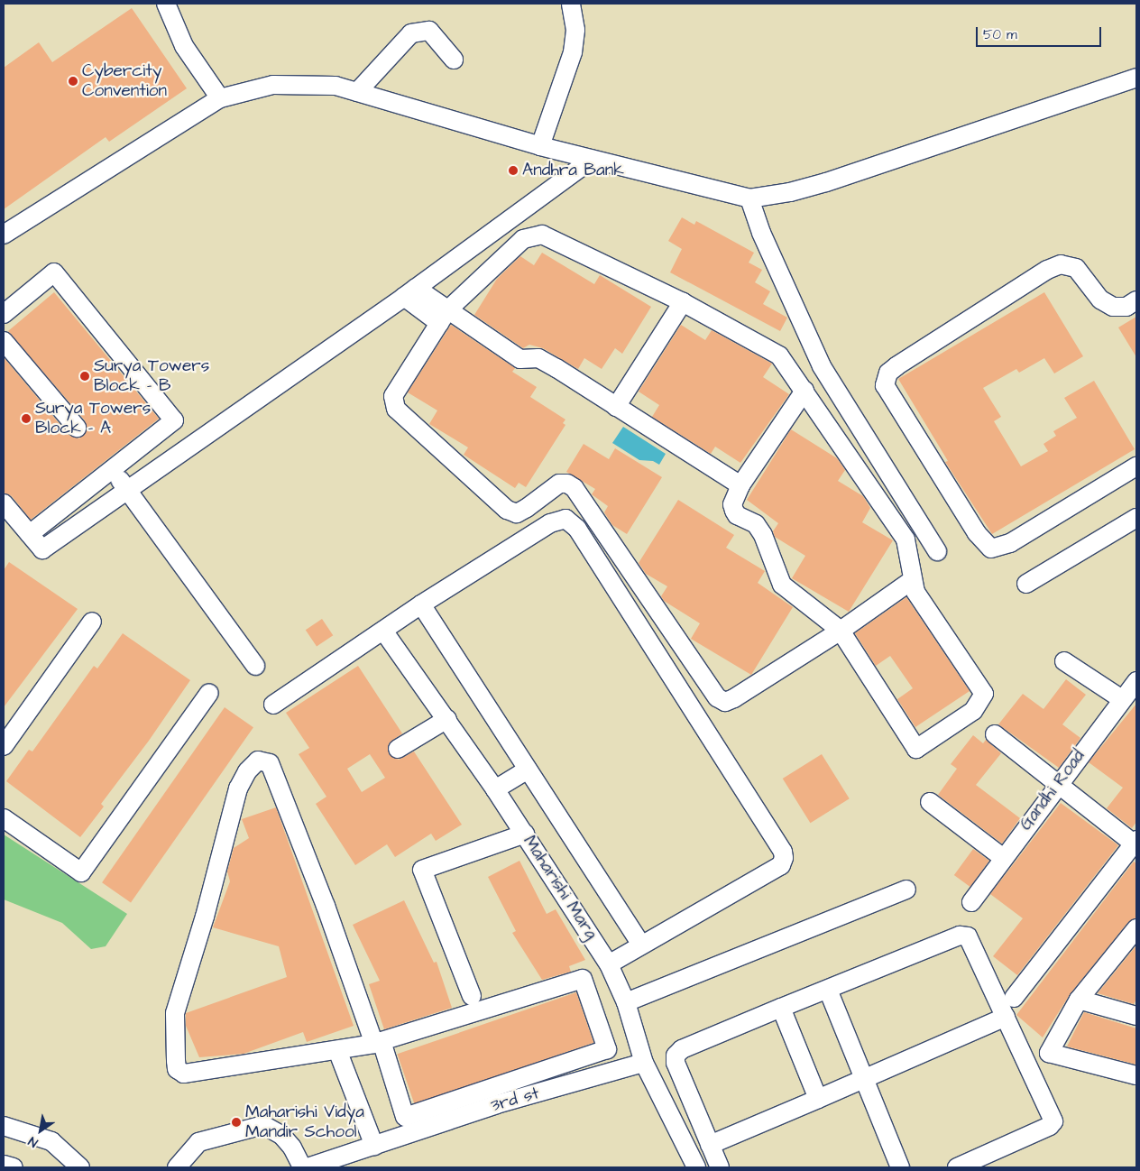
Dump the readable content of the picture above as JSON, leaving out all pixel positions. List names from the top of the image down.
{
  "streets": {
    "street": ["Gandhi Road", "Maharishi Marg", "3rd st"]
  },
  "crossings": [
    ["Maharishi Marg", "3rd st"]
  ],
  "places": [
    "Cybercity Convention",
    "Andhra Bank",
    "Surya Towers Block - B",
    "Surya Towers Block - A",
    "Maharishi Vidya Mandir School"
  ],
  "scale_bar": "50 m",
  "north": "bottom left"
}
